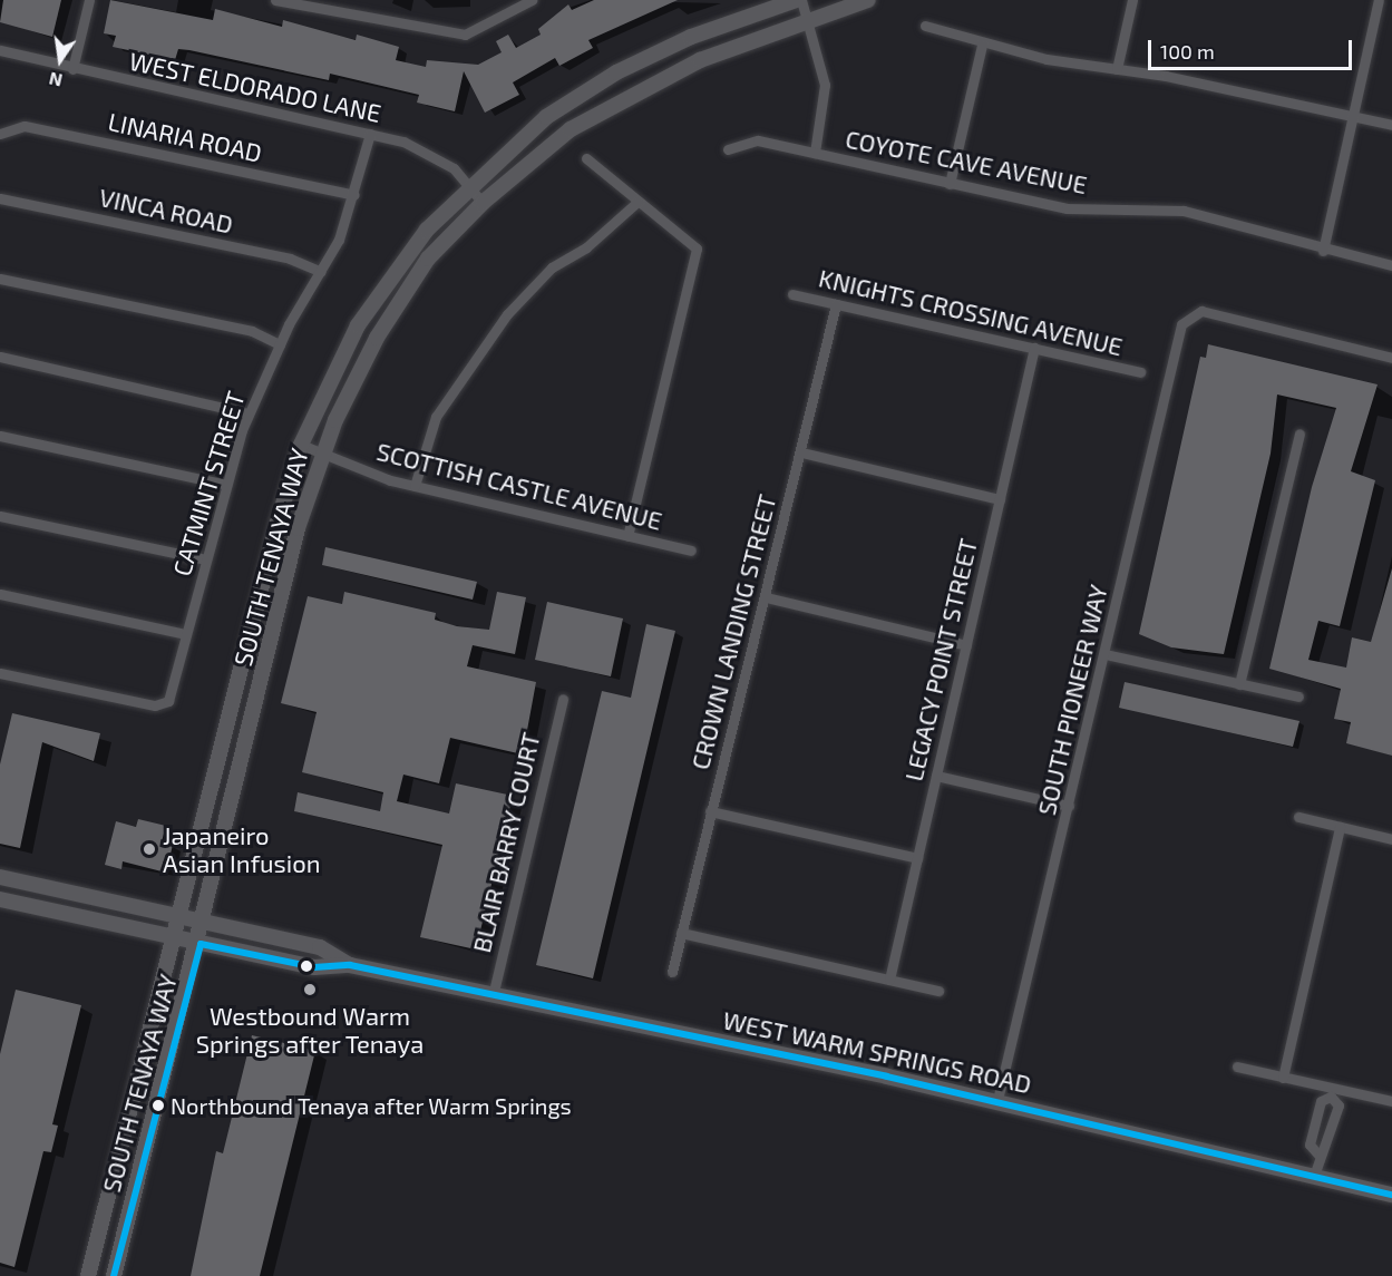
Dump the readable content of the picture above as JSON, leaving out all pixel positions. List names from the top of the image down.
{
  "streets": {
    "street": [
      "WEST ELDORADO LANE",
      "LINARIA ROAD",
      "COYOTE CAVE AVENUE",
      "VINCA ROAD",
      "KNIGHTS CROSSING AVENUE",
      "CATMINT STREET",
      "SCOTTISH CASTLE AVENUE",
      "SOUTH TENAYA WAY",
      "CROWN LANDING STREET",
      "LEGACY POINT STREET",
      "SOUTH PIONEER WAY",
      "BLAIR BARRY COURT",
      "WEST WARM SPRINGS ROAD"
    ]
  },
  "crossings": [
    ["WEST ELDORADO LANE", "CATMINT STREET"],
    ["WEST ELDORADO LANE", "SOUTH TENAYA WAY"],
    ["LINARIA ROAD", "CATMINT STREET"],
    ["VINCA ROAD", "CATMINT STREET"],
    ["KNIGHTS CROSSING AVENUE", "CROWN LANDING STREET"],
    ["KNIGHTS CROSSING AVENUE", "LEGACY POINT STREET"],
    ["SCOTTISH CASTLE AVENUE", "SOUTH TENAYA WAY"],
    ["SOUTH TENAYA WAY", "WEST WARM SPRINGS ROAD"],
    ["SOUTH PIONEER WAY", "WEST WARM SPRINGS ROAD"],
    ["BLAIR BARRY COURT", "WEST WARM SPRINGS ROAD"]
  ],
  "places": ["Japaneiro Asian Infusion", "Westbound Warm Springs after Tenaya", "Northbound Tenaya after Warm Springs"],
  "scale_bar": "100 m",
  "north": "bottom"
}
